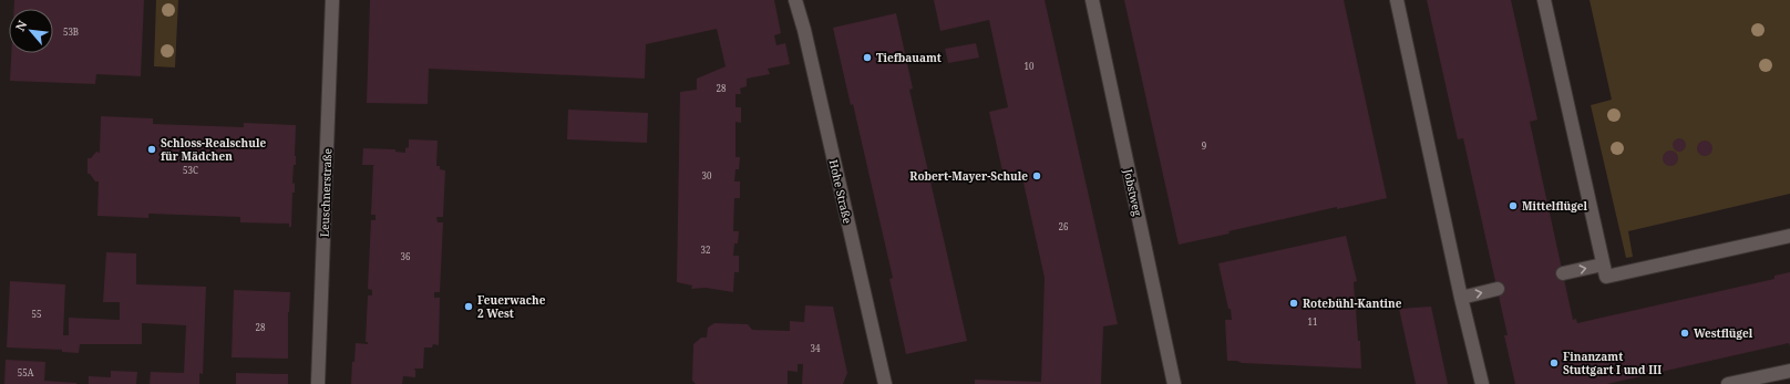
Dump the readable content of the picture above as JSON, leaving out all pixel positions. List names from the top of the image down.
{
  "streets": {
    "street": ["Hohe Straße", "Leuschnerstraße", "Jobstweg"]
  },
  "places": [
    "Tiefbauamt",
    "Schloss-Realschule für Mädchen",
    "Robert-Mayer-Schule",
    "Mittelflügel",
    "Rotebühl-Kantine",
    "Feuerwache 2 West",
    "Westflügel",
    "Finanzamt Stuttgart I und III"
  ],
  "house_numbers": [
    "53B",
    "10",
    "28",
    "9",
    "53C",
    "30",
    "26",
    "32",
    "36",
    "55",
    "11",
    "28",
    "34",
    "55A"
  ],
  "north": "top left"
}
